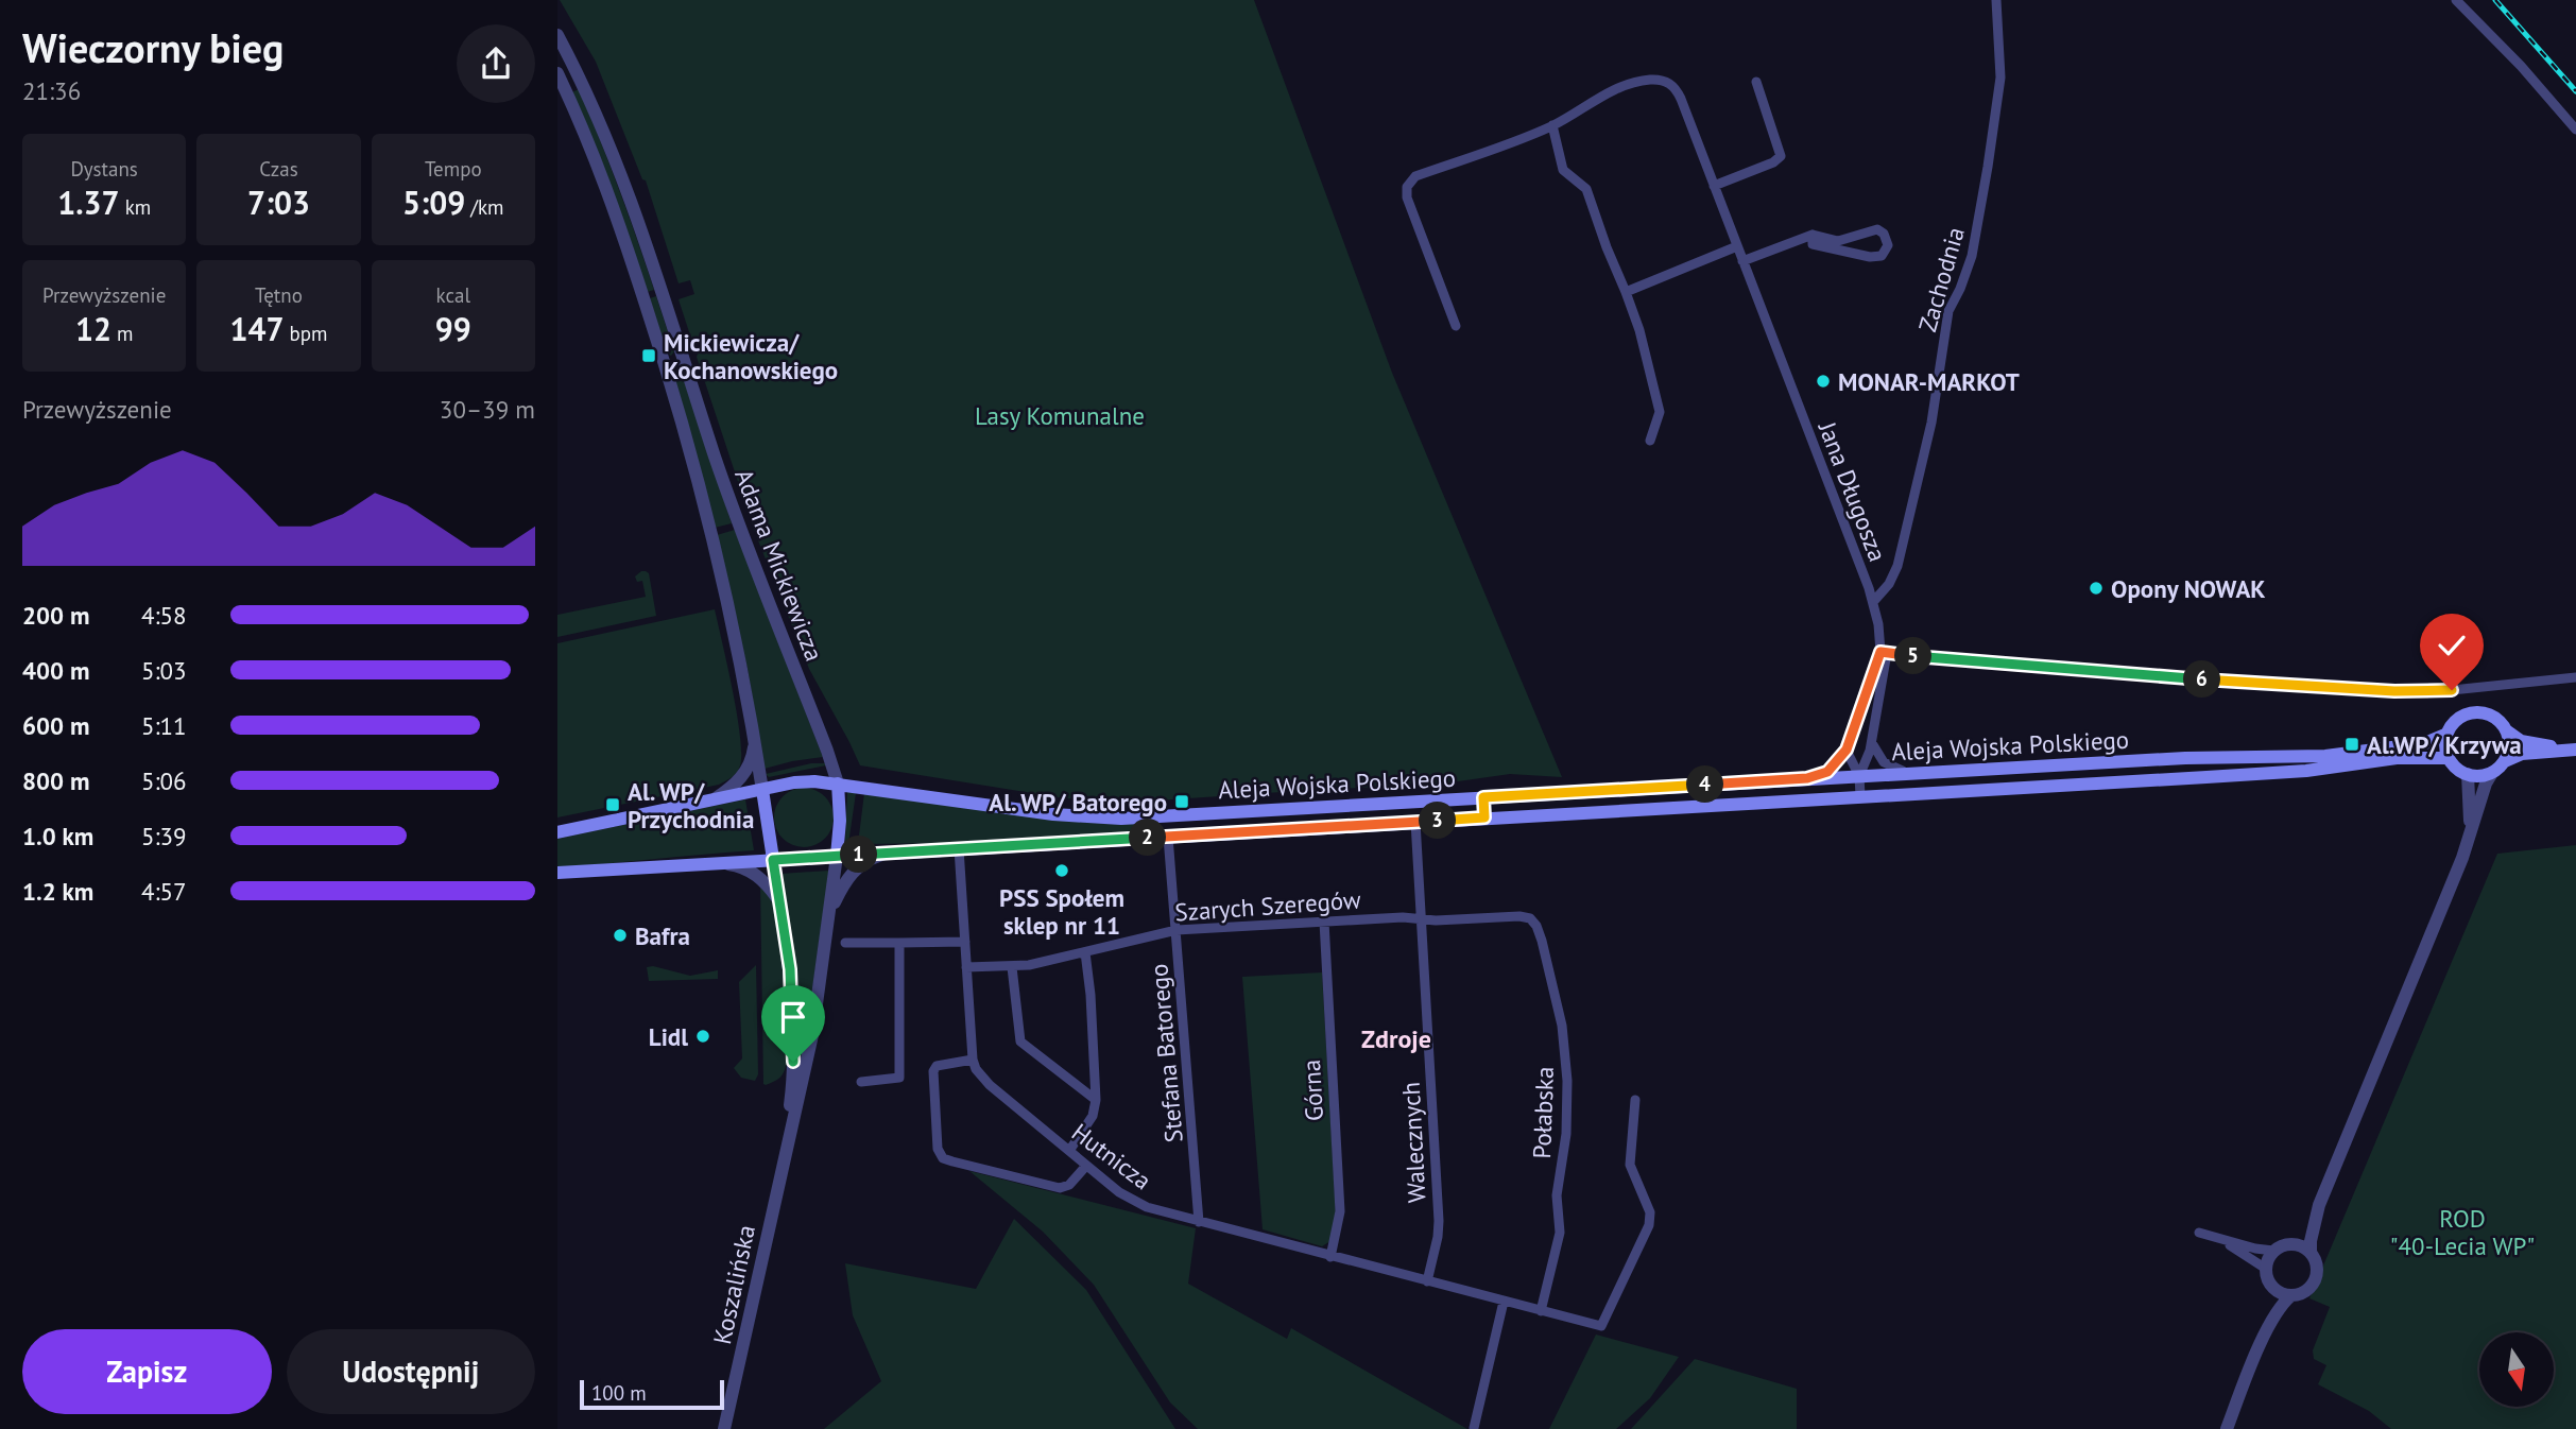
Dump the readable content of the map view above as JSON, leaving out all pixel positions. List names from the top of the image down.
{
  "streets": {
    "main road": ["Aleja Wojska Polskiego"],
    "street": [
      "Zachodnia",
      "Jana Długosza",
      "Adama Mickiewicza",
      "Szarych Szeregów",
      "Stefana Batorego",
      "Górna",
      "Połabska",
      "Walecznych",
      "Hutnicza",
      "Koszalińska"
    ]
  },
  "crossings": [
    ["Zachodnia", "Jana Długosza"],
    ["Adama Mickiewicza", "Aleja Wojska Polskiego"],
    ["Aleja Wojska Polskiego", "Stefana Batorego"],
    ["Aleja Wojska Polskiego", "Walecznych"],
    ["Aleja Wojska Polskiego", "Koszalińska"],
    ["Szarych Szeregów", "Stefana Batorego"],
    ["Szarych Szeregów", "Górna"],
    ["Szarych Szeregów", "Połabska"],
    ["Szarych Szeregów", "Walecznych"],
    ["Stefana Batorego", "Hutnicza"],
    ["Górna", "Hutnicza"],
    ["Połabska", "Hutnicza"],
    ["Walecznych", "Hutnicza"]
  ],
  "districts": ["Zdroje"],
  "parks": ["Lasy Komunalne", "ROD \"40-Lecia WP\""],
  "places": {
    "transit": [
      "Mickiewicza/ Kochanowskiego",
      "Al.WP/ Krzywa",
      "Al. WP/ Batorego",
      "Al. WP/ Przychodnia"
    ],
    "other": [
      "MONAR-MARKOT",
      "Opony NOWAK",
      "PSS Społem sklep nr 11",
      "Bafra",
      "Lidl"
    ]
  },
  "scale_bar": "100 m",
  "north": "bottom",
  "page": {
    "heading": ["Wieczorny bieg", "21:36"],
    "stats": [
      ["Dystans", "1.37 km"],
      ["Czas", "7:03"],
      ["Tempo", "5:09 /km"],
      ["Przewyższenie", "12 m"],
      ["Tętno", "147 bpm"],
      ["kcal", "99"]
    ],
    "chart": ["Przewyższenie", "30–39 m"],
    "list": [
      {
        "name": "200 m",
        "note": "4:58"
      },
      {
        "name": "400 m",
        "note": "5:03"
      },
      {
        "name": "600 m",
        "note": "5:11"
      },
      {
        "name": "800 m",
        "note": "5:06"
      },
      {
        "name": "1.0 km",
        "note": "5:39"
      },
      {
        "name": "1.2 km",
        "note": "4:57"
      }
    ],
    "pins": [
      "5",
      "6",
      "4",
      "3",
      "2",
      "1"
    ],
    "buttons": ["Zapisz", "Udostępnij"],
    "scale": "100 m"
  }
}
